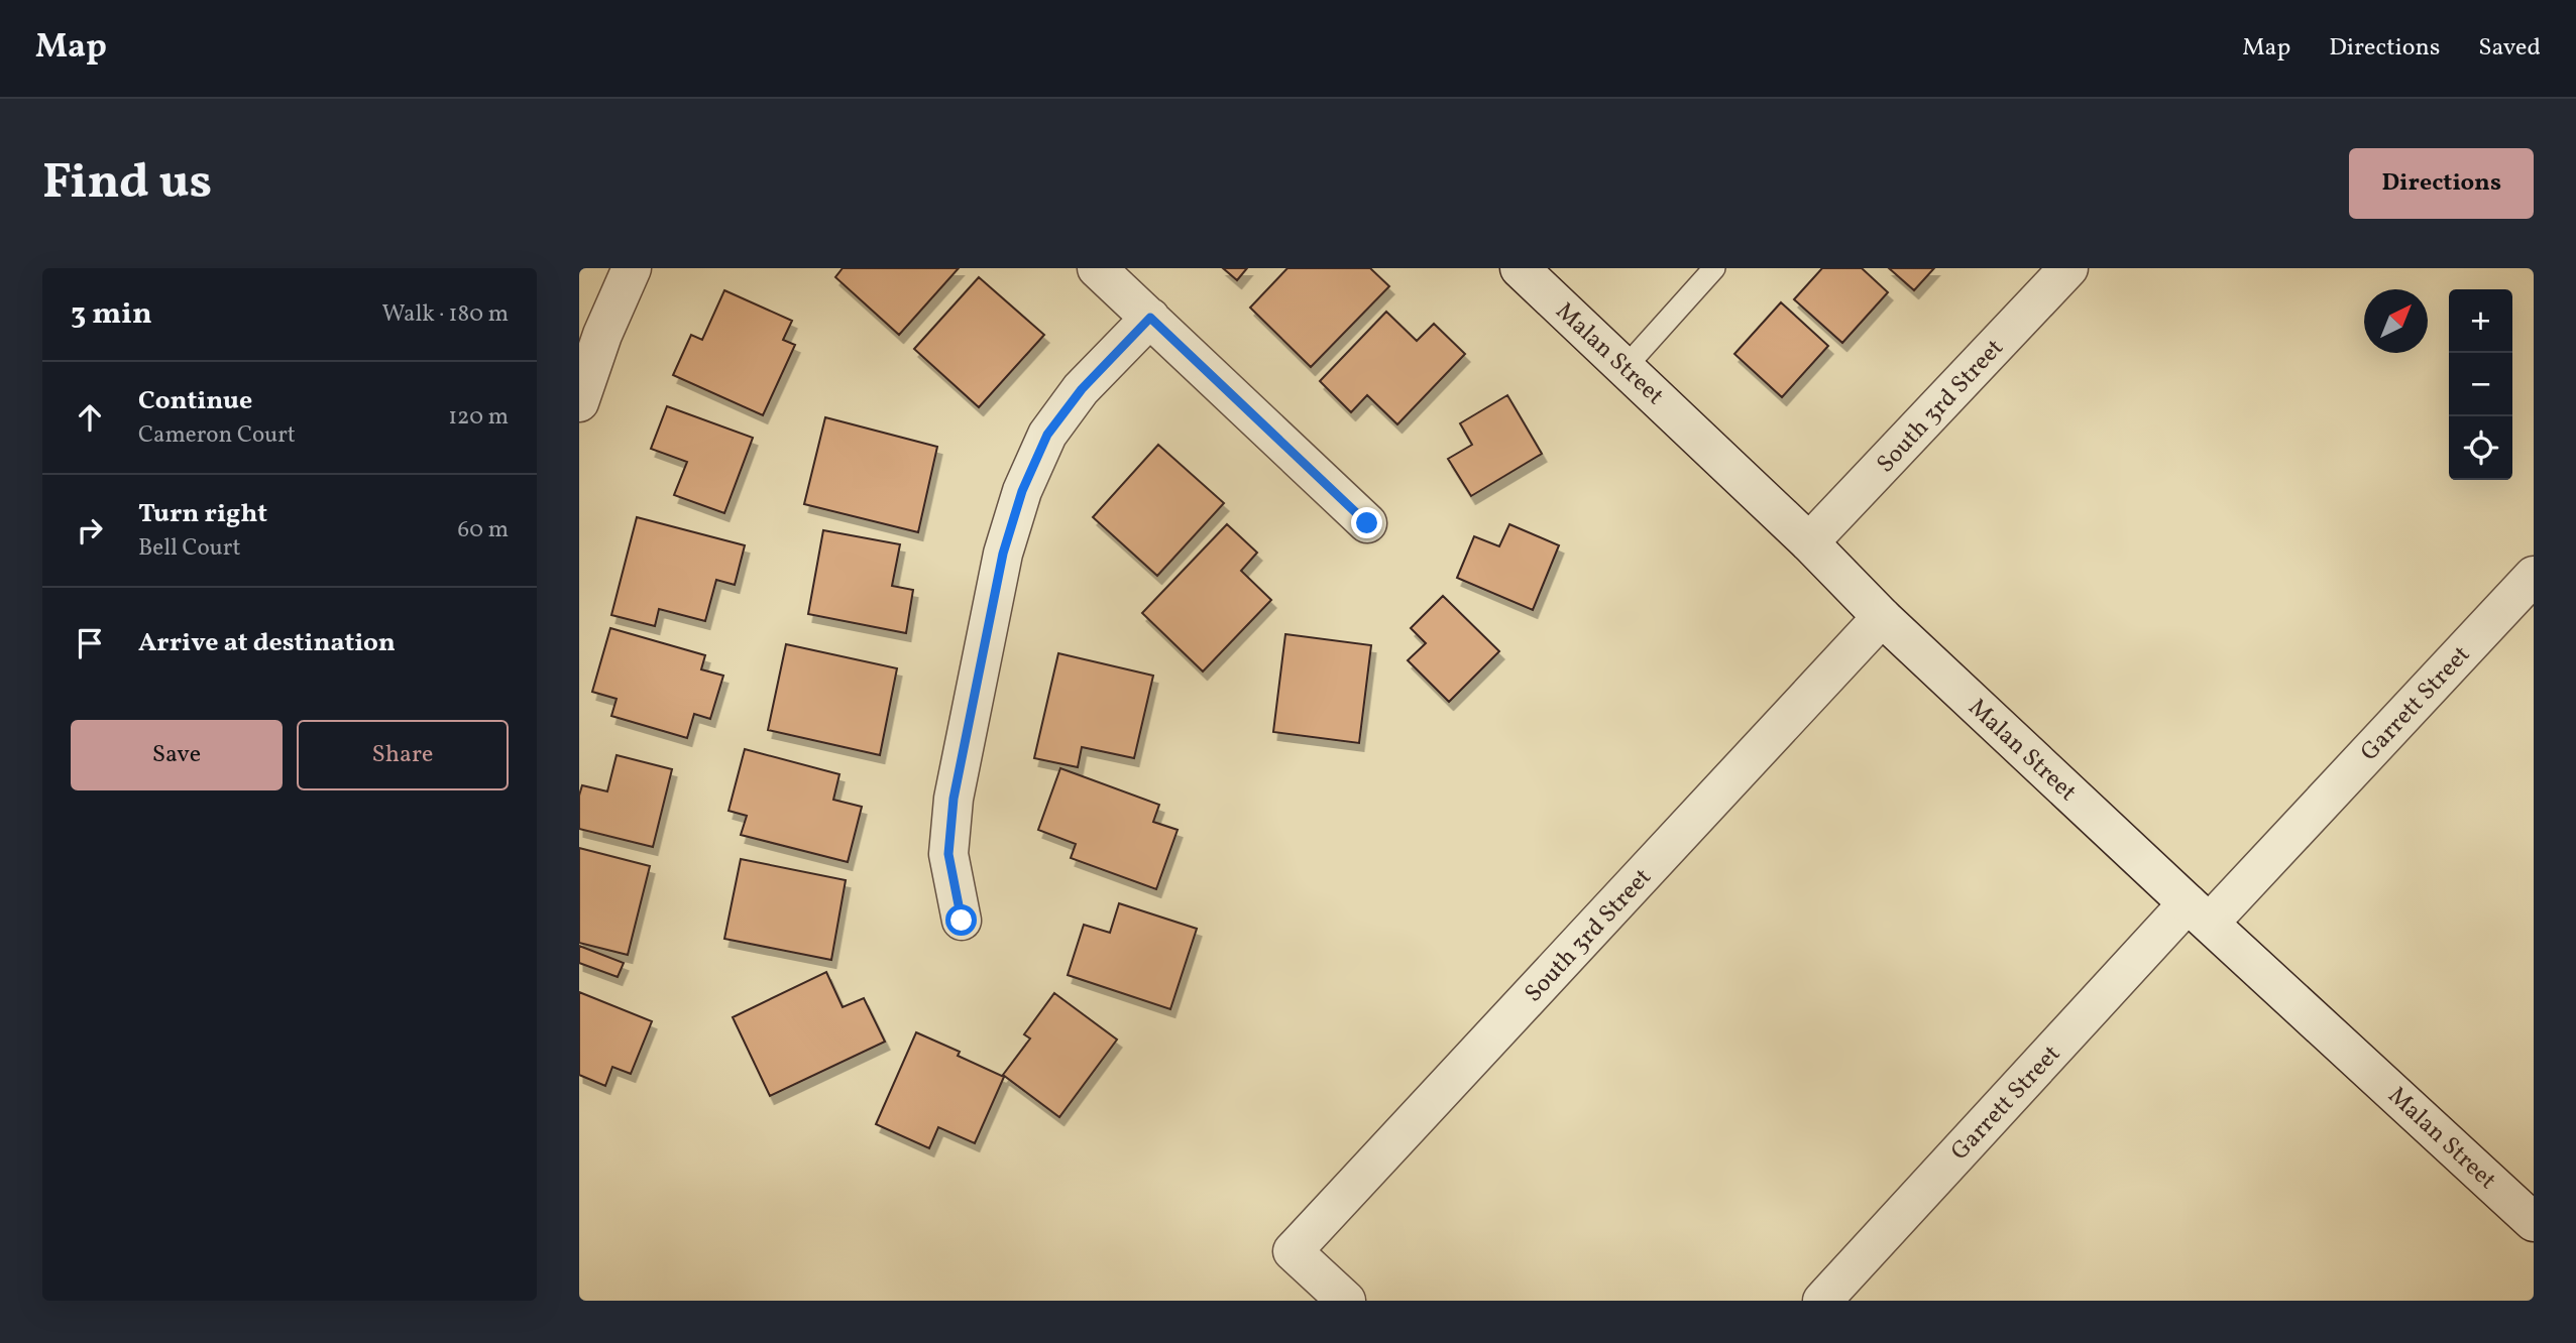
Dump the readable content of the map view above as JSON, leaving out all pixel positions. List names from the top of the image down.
{
  "streets": {
    "street": ["Malan Street", "South 3rd Street", "Garrett Street"]
  },
  "crossings": [
    ["Malan Street", "South 3rd Street"],
    ["Malan Street", "Garrett Street"]
  ],
  "north": "top right",
  "page": {
    "header": "Map",
    "nav": ["Map", "Directions", "Saved"],
    "buttons": [
      "Directions",
      ["Save", "Share"]
    ],
    "title": "Find us",
    "heading": ["3 min", "Walk · 180 m"],
    "map_buttons": ["+", "−"],
    "list": [
      ["Continue", "Cameron Court", "120 m"],
      ["Turn right", "Bell Court", "60 m"],
      "Arrive at destination"
    ]
  }
}
